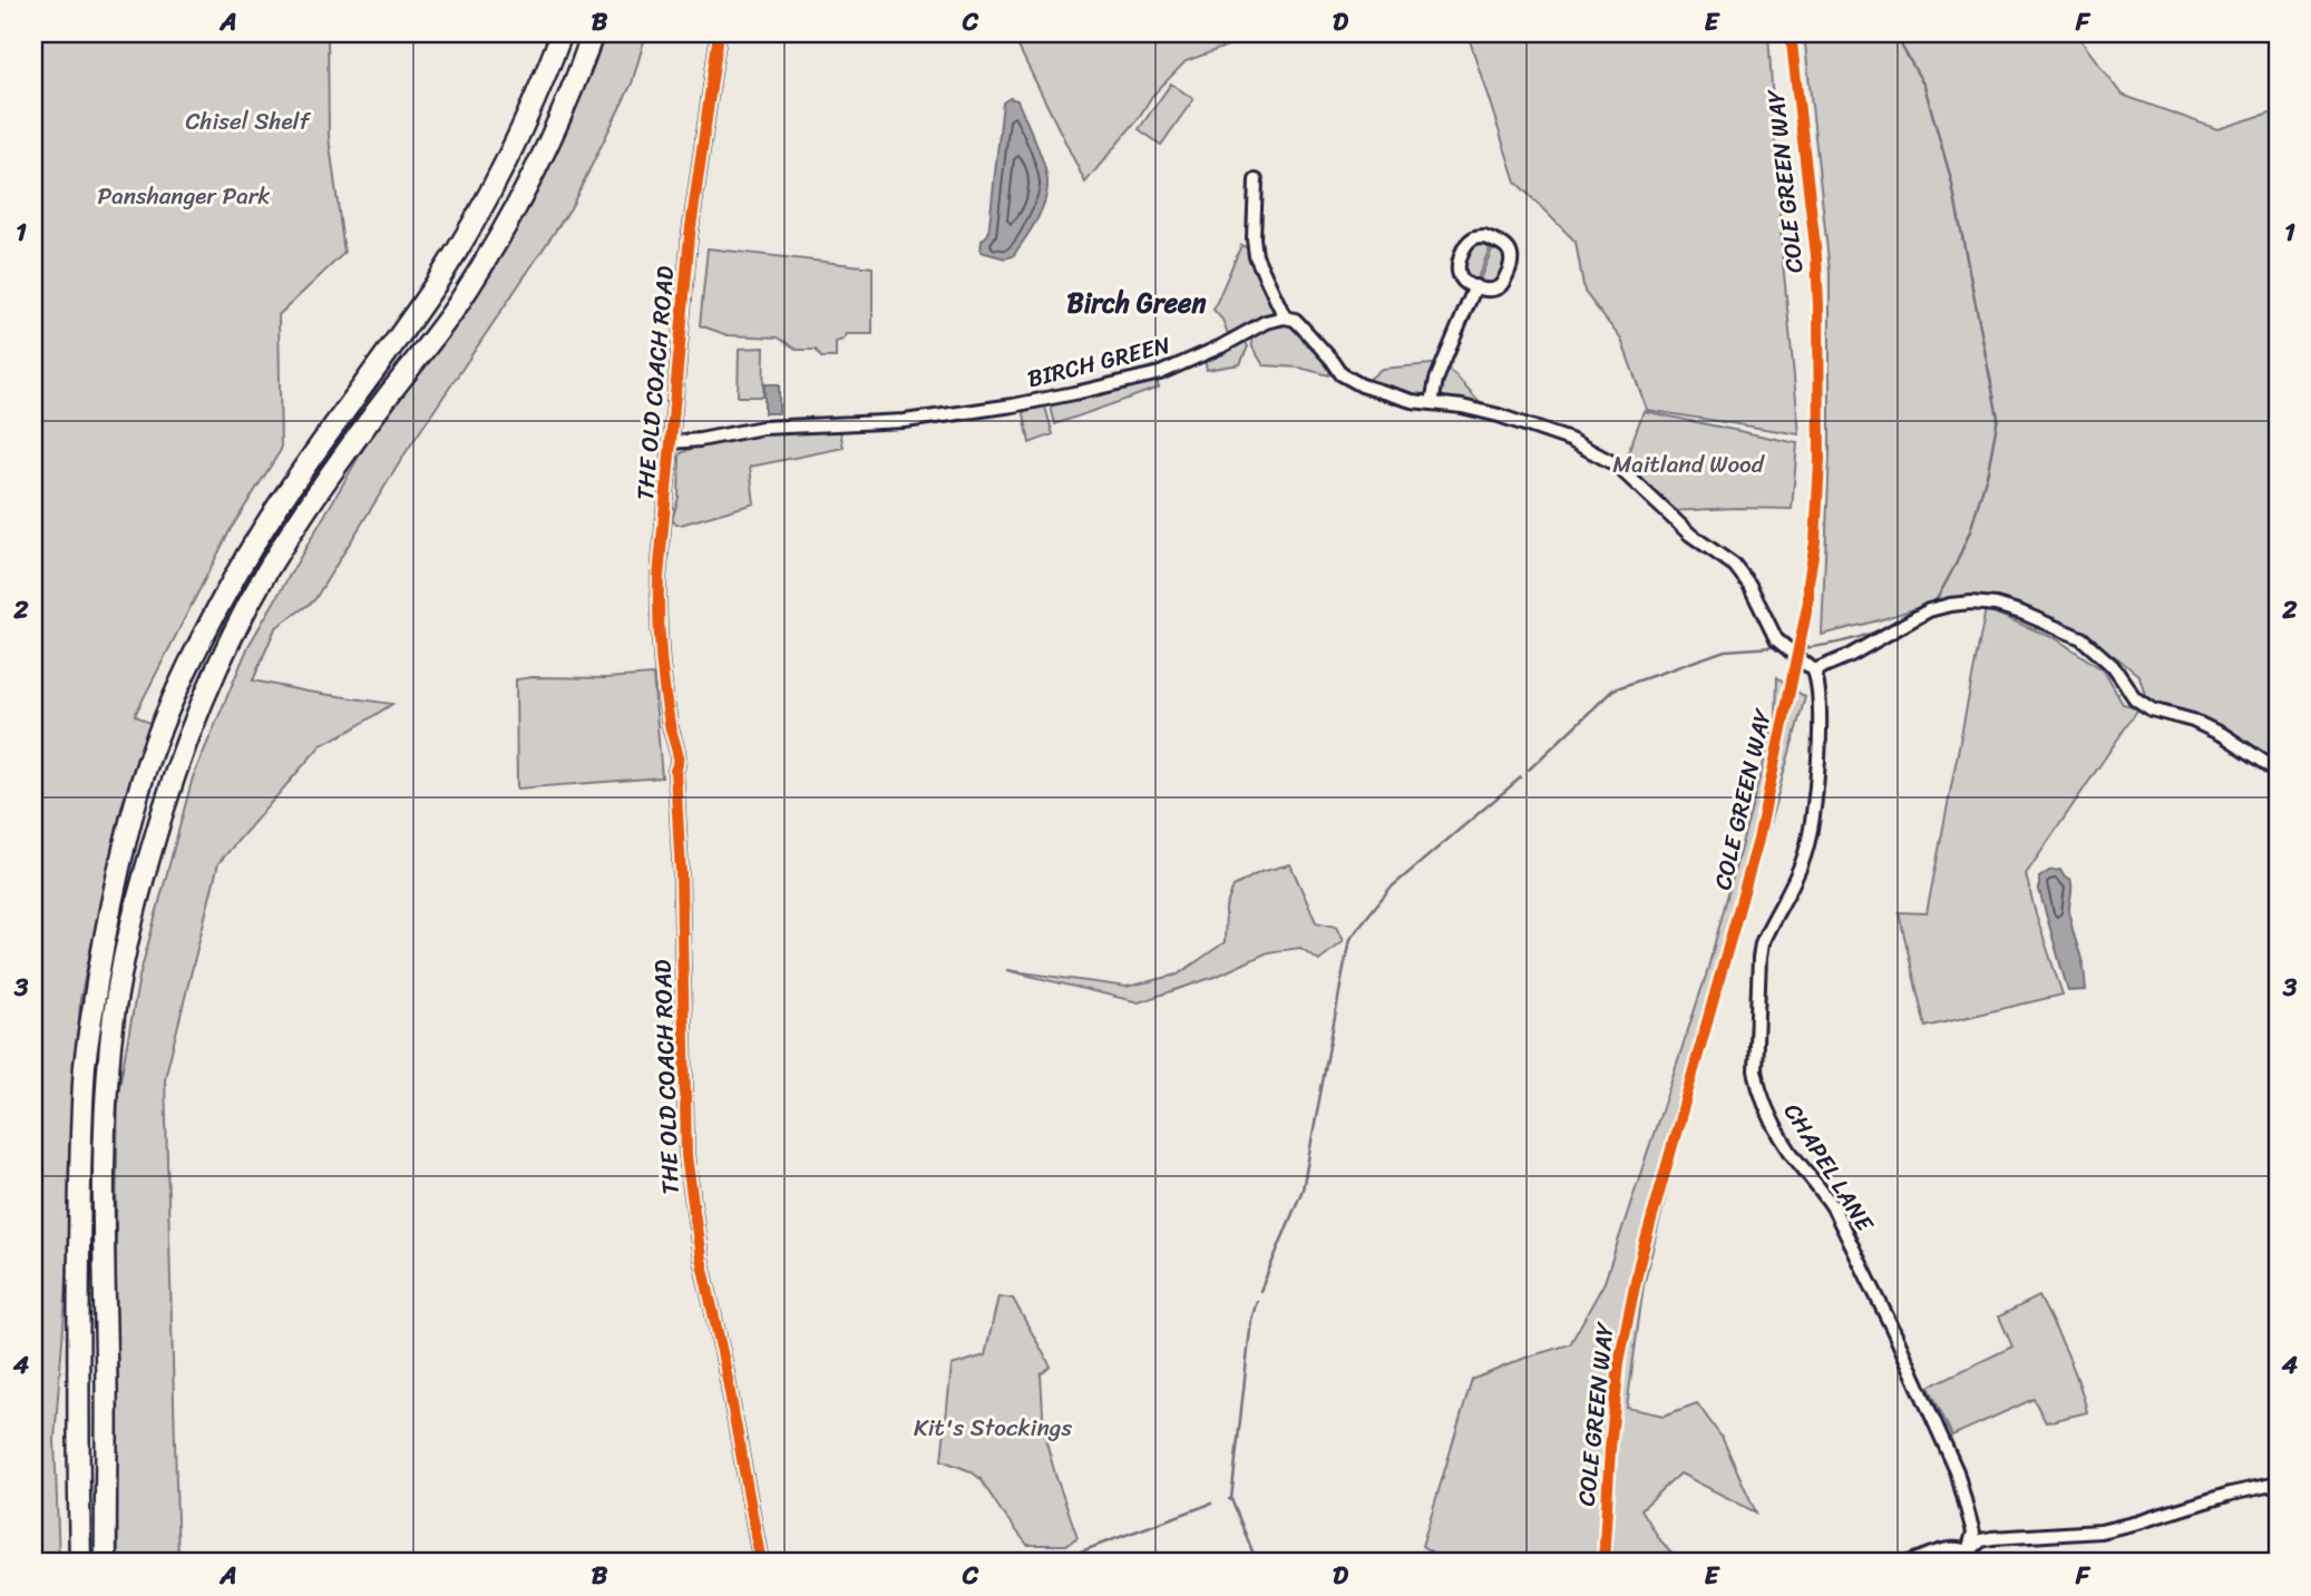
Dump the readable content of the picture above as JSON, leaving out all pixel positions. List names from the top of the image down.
{
  "streets": {
    "street": ["BIRCH GREEN", "THE OLD COACH ROAD", "CHAPEL LANE"],
    "cycle path": ["COLE GREEN WAY"]
  },
  "crossings": [
    ["BIRCH GREEN", "THE OLD COACH ROAD"]
  ],
  "districts": ["Birch Green"],
  "parks": [
    "Chisel Shelf",
    "Panshanger Park",
    "Maitland Wood",
    "Kit's Stockings"
  ],
  "grid": {
    "columns": [
      "A",
      "B",
      "C",
      "D",
      "E",
      "F"
    ],
    "rows": [
      "1",
      "2",
      "3",
      "4"
    ]
  }
}
